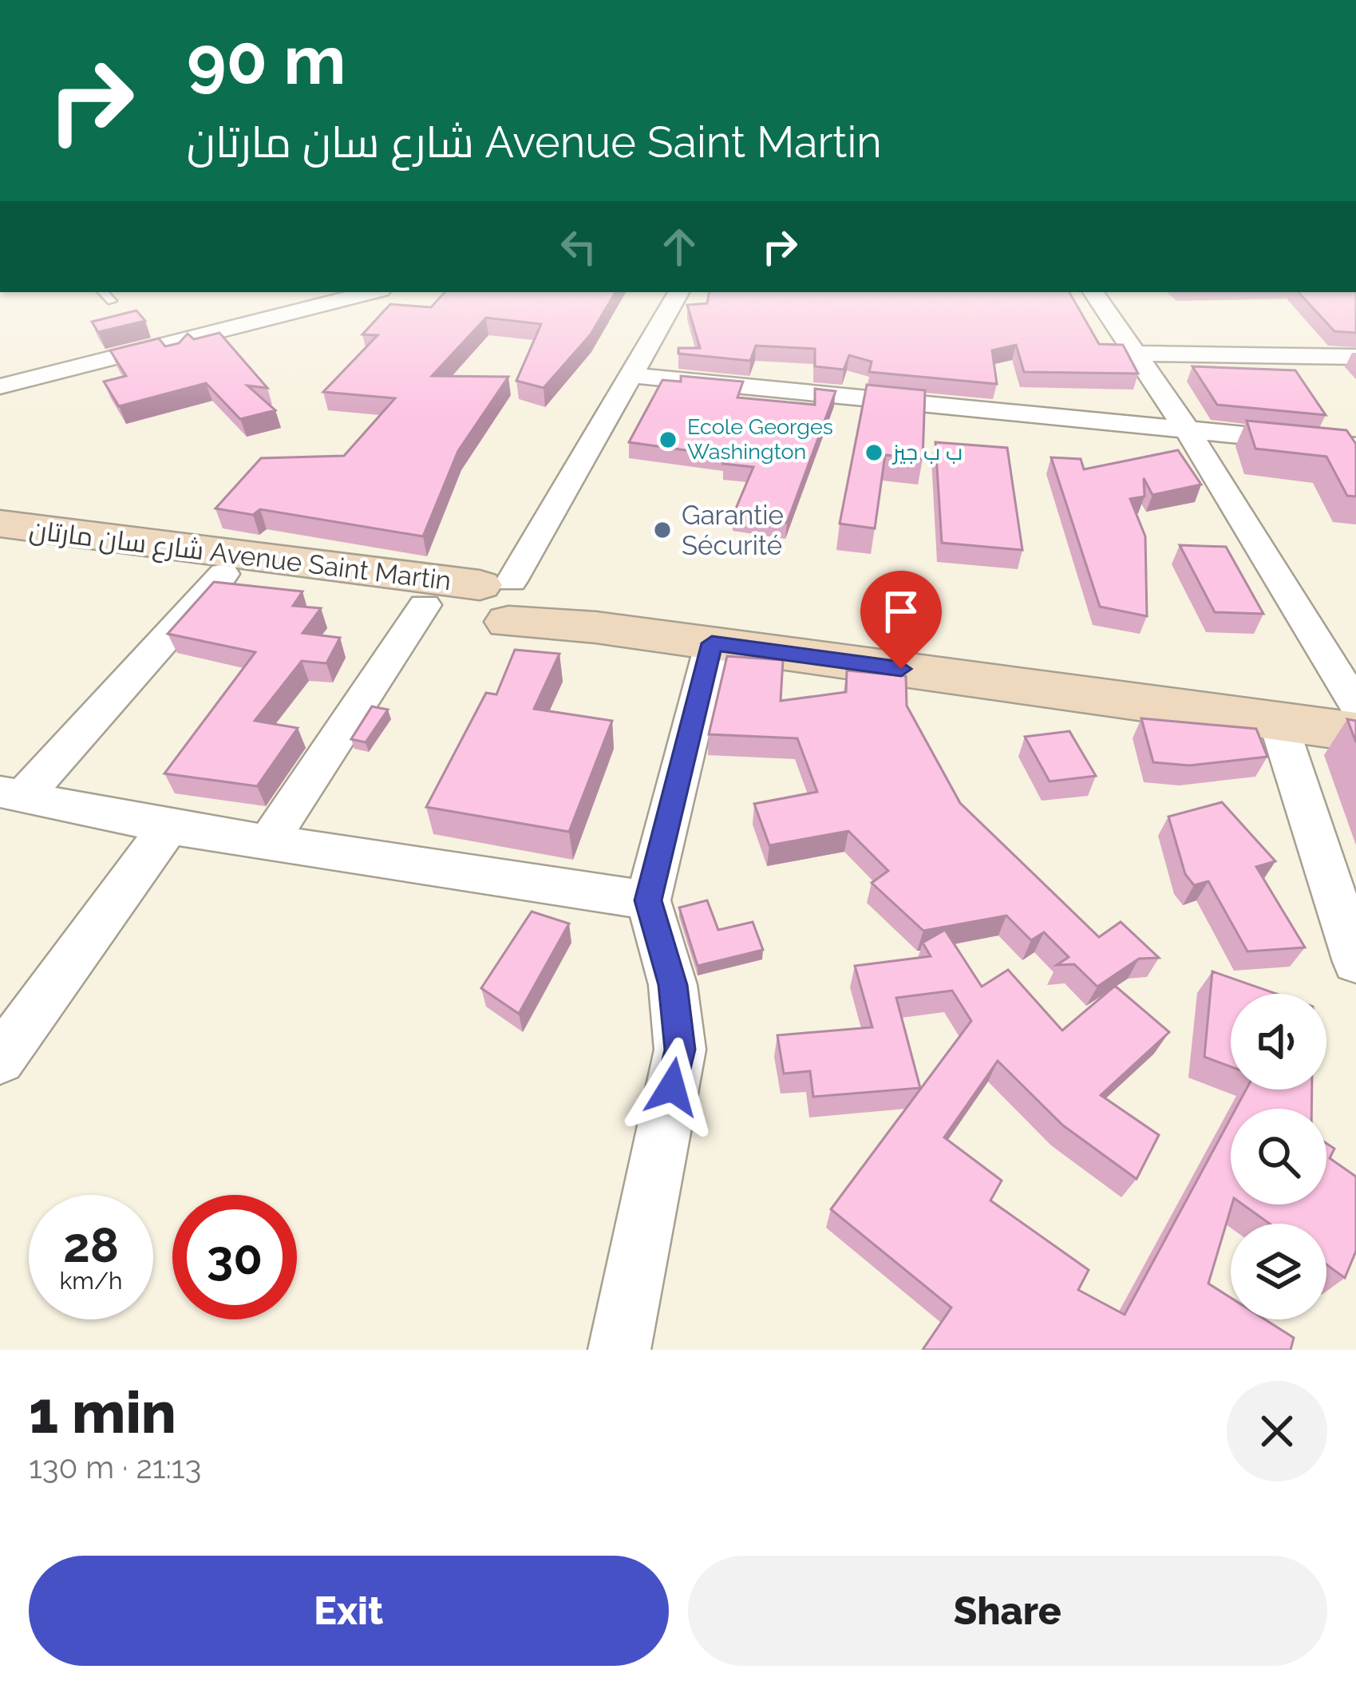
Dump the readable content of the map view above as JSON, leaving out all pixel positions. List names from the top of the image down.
{
  "streets": {
    "main road": ["شارع سان مارتان Avenue Saint Martin"]
  },
  "places": ["Ecole Georges Washington", "ب ب جيز", "Garantie Sécurité"],
  "page": {
    "turn": ["90 m", "شارع سان مارتان Avenue Saint Martin"],
    "speed": "28 km/h",
    "limit": "30",
    "heading": ["1 min", "130 m · 21:13"],
    "buttons": ["Exit", "Share"]
  }
}
